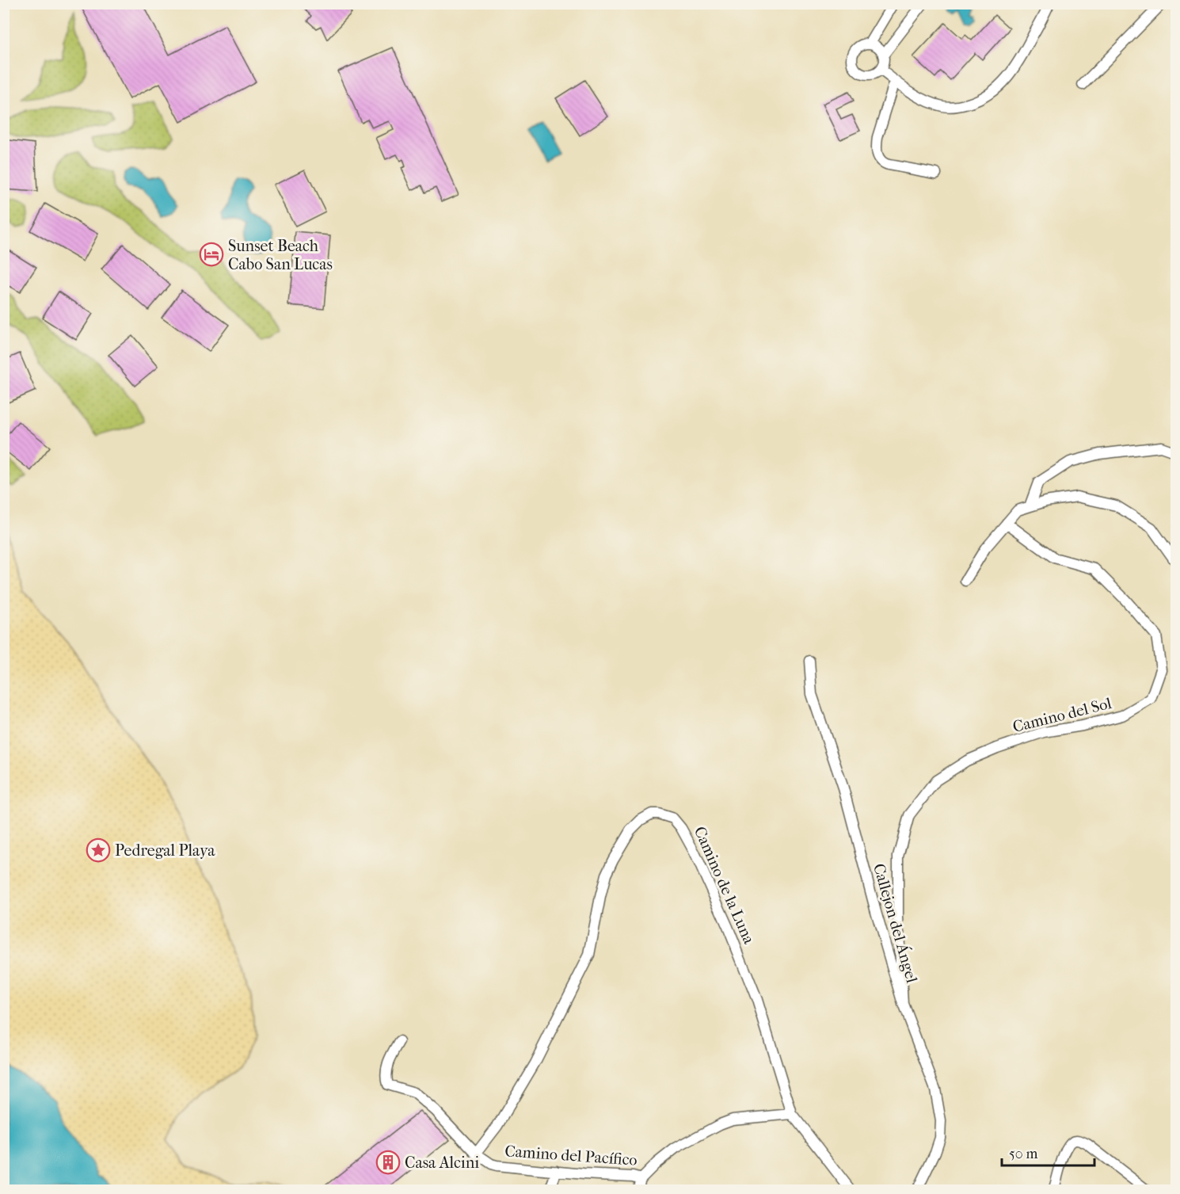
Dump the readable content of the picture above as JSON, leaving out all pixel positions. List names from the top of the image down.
{
  "streets": {
    "street": [
      "Camino del Sol",
      "Camino de la Luna",
      "Callejon del Ángel",
      "Camino del Pacífico"
    ]
  },
  "crossings": [
    ["Camino del Sol", "Callejon del Ángel"],
    ["Camino de la Luna", "Camino del Pacífico"]
  ],
  "places": {
    "hotel": ["Sunset Beach Cabo San Lucas"],
    "place": ["Pedregal Playa"],
    "building": ["Casa Alcini"]
  },
  "scale_bar": "50 m"
}
